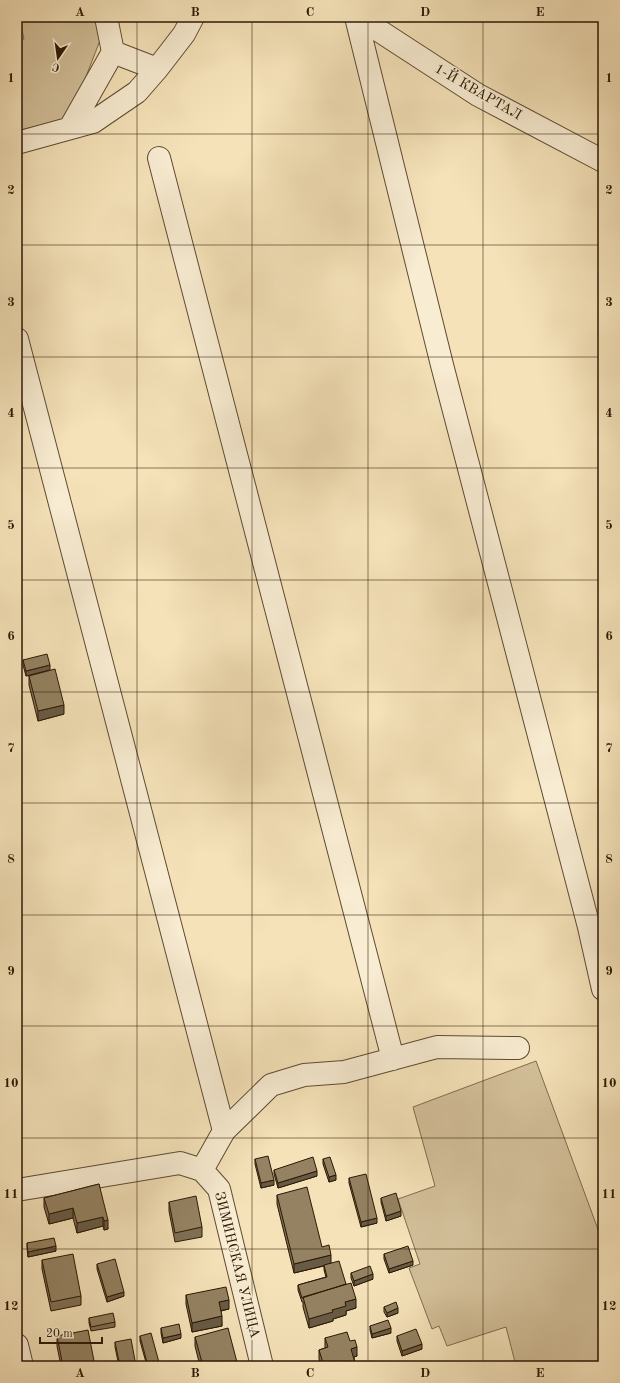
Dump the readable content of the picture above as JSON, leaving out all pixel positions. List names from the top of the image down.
{
  "streets": {
    "street": ["1-Й КВАРТАЛ", "ЗИМИНСКАЯ УЛИЦА"]
  },
  "scale_bar": "20 m",
  "north": "bottom",
  "grid": {
    "columns": [
      "A",
      "B",
      "C",
      "D",
      "E"
    ],
    "rows": [
      "1",
      "2",
      "3",
      "4",
      "5",
      "6",
      "7",
      "8",
      "9",
      "10",
      "11",
      "12"
    ]
  }
}
